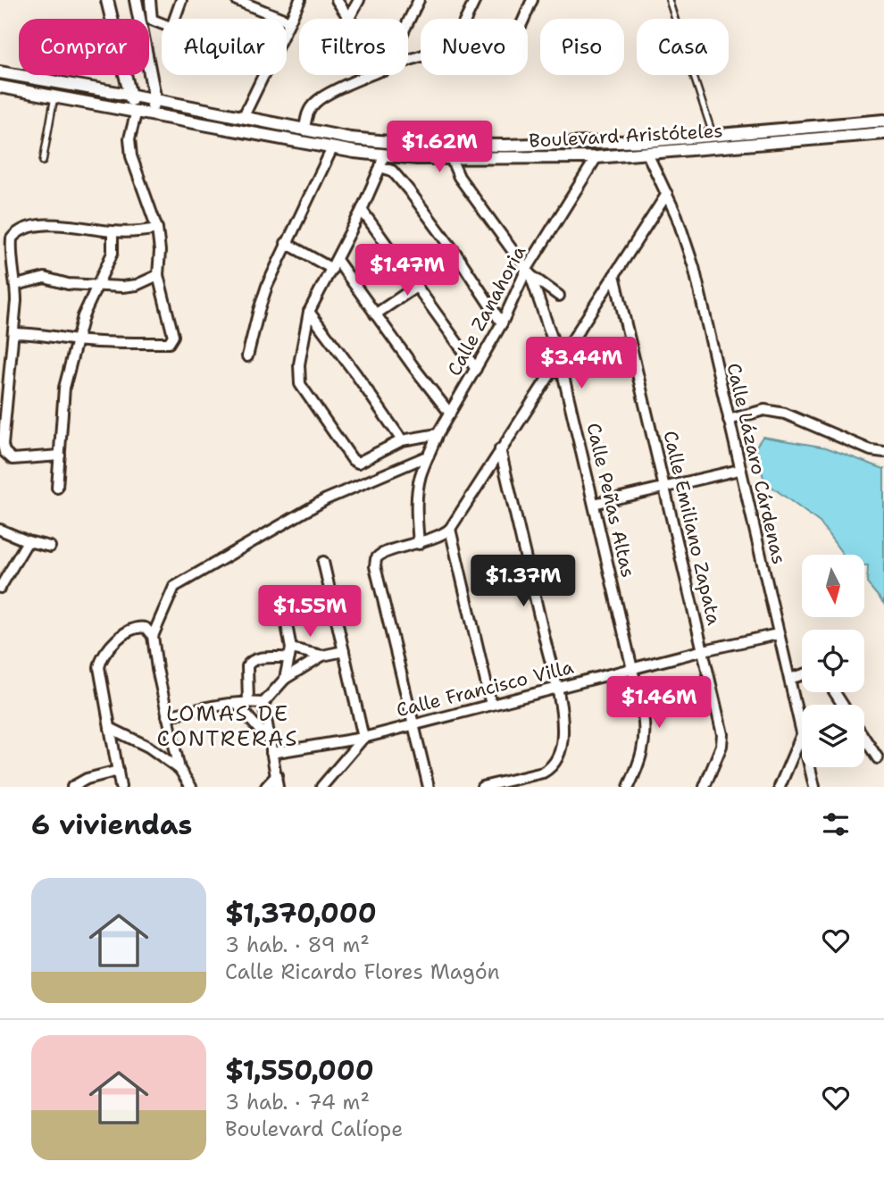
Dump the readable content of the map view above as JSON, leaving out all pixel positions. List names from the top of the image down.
{
  "streets": {
    "street": [
      "Boulevard Aristóteles",
      "Calle Zanahoria",
      "Calle Lázaro Cárdenas",
      "Calle Peñas Altas",
      "Calle Emiliano Zapata",
      "Calle Francisco Villa"
    ]
  },
  "crossings": [
    ["Boulevard Aristóteles", "Calle Zanahoria"],
    ["Boulevard Aristóteles", "Calle Lázaro Cárdenas"],
    ["Boulevard Aristóteles", "Calle Peñas Altas"],
    ["Calle Zanahoria", "Calle Peñas Altas"],
    ["Calle Lázaro Cárdenas", "Calle Francisco Villa"],
    ["Calle Peñas Altas", "Calle Francisco Villa"],
    ["Calle Emiliano Zapata", "Calle Francisco Villa"]
  ],
  "districts": ["LOMAS DE CONTRERAS"],
  "north": "bottom",
  "page": {
    "chip": [
      "Comprar",
      "Alquilar",
      "Filtros",
      "Nuevo",
      "Piso",
      "Casa"
    ],
    "price": [
      "$1.62M",
      "$1.47M",
      "$3.44M",
      "$1.37M",
      "$1.55M",
      "$1.46M"
    ],
    "heading": "6 viviendas",
    "list": [
      {
        "name": "$1,370,000",
        "note": "3 hab. · 89 m² · Calle Ricardo Flores Magón"
      },
      {
        "name": "$1,550,000",
        "note": "3 hab. · 74 m² · Boulevard Calíope"
      }
    ]
  }
}
